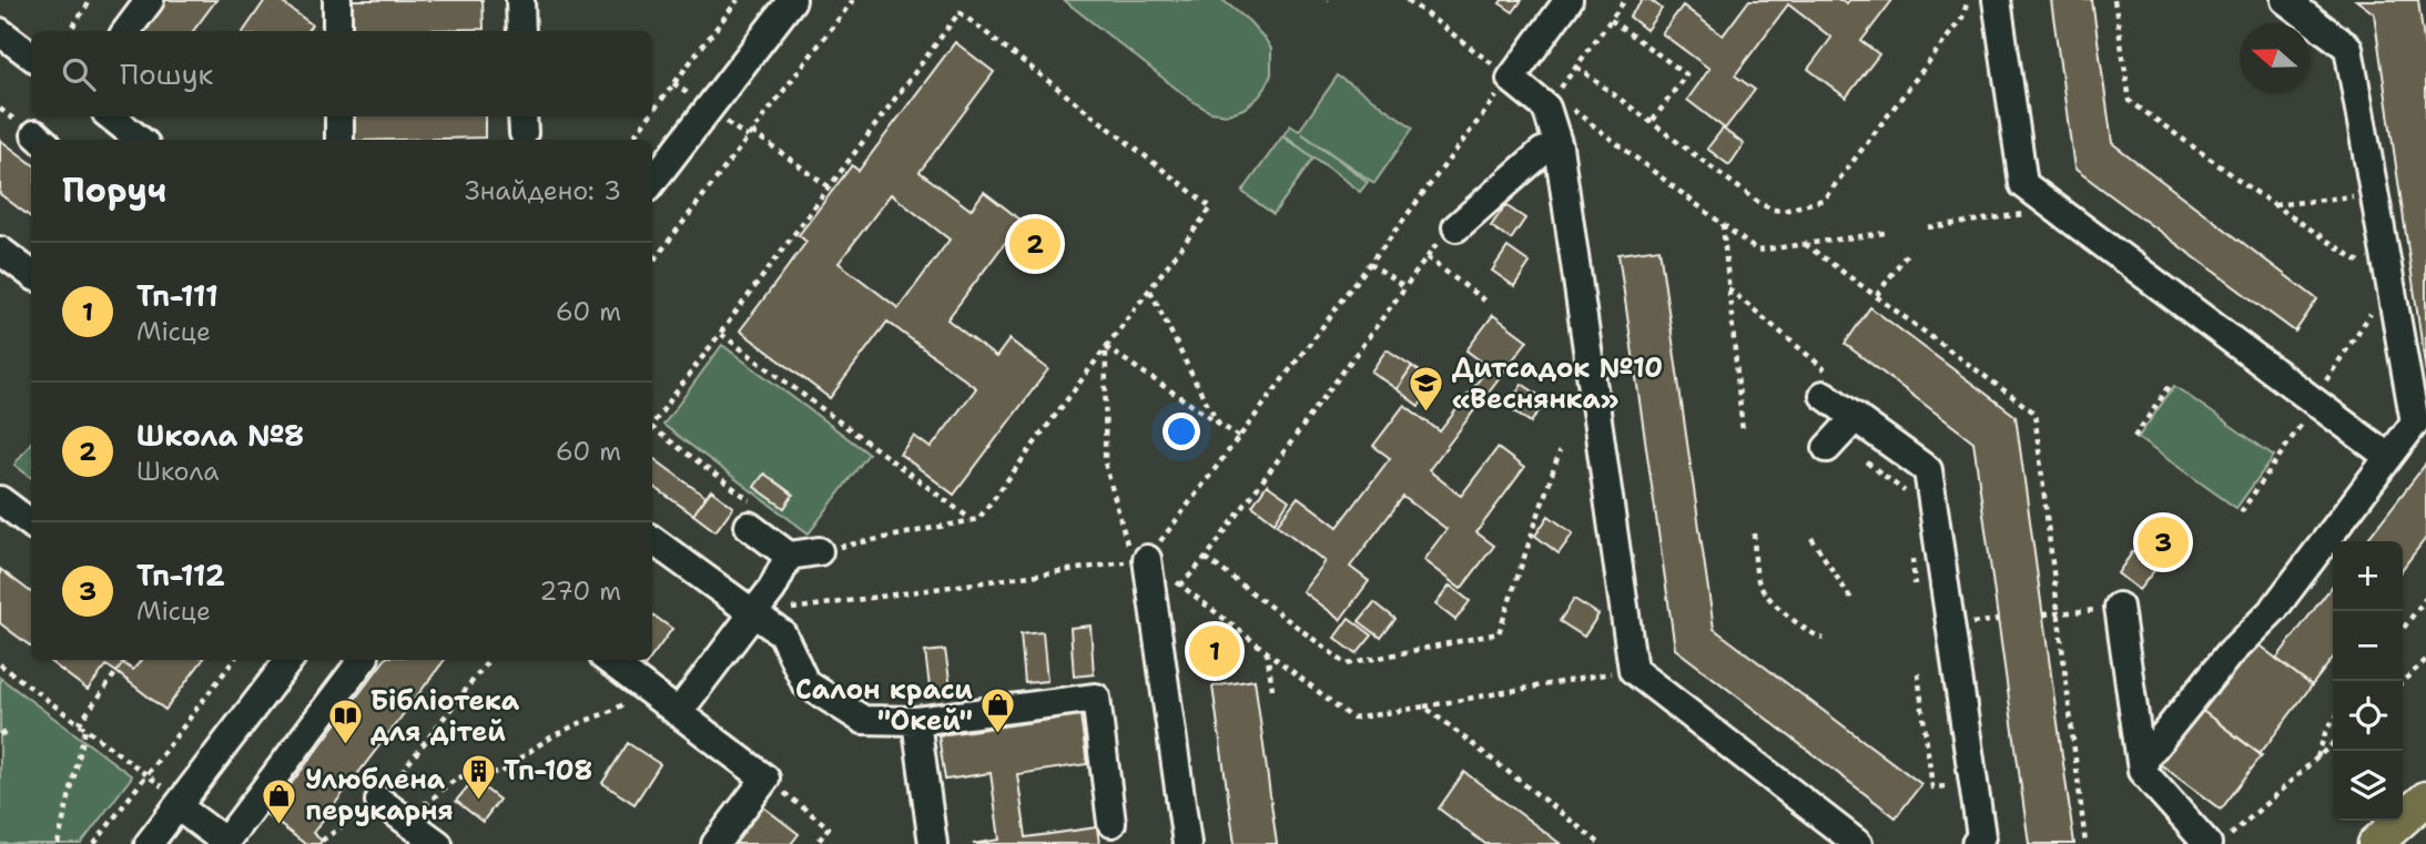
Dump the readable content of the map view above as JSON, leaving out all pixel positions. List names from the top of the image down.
{
  "places": {
    "school or university": ["Дитсадок №10 «Веснянка»"],
    "shop": ["Салон краси \"Окей\"", "Улюблена перукарня"],
    "library": ["Бібліотека для дітей"],
    "building": ["Тп-108"]
  },
  "north": "left",
  "page": {
    "search": "Пошук",
    "heading": ["Поруч", "Знайдено: 3"],
    "pins": ["2", "3", "1"],
    "list": [
      {
        "mark": "1",
        "name": "Тп-111",
        "note": "Місце",
        "value": "60 m"
      },
      {
        "mark": "2",
        "name": "Школа №8",
        "note": "Школа",
        "value": "60 m"
      },
      {
        "mark": "3",
        "name": "Тп-112",
        "note": "Місце",
        "value": "270 m"
      }
    ],
    "map_buttons": ["+", "−"]
  }
}
